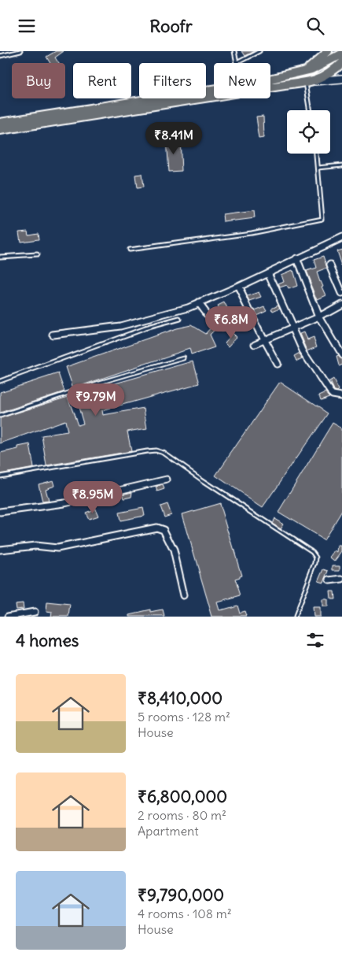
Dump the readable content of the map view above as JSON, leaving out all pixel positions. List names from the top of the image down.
{
  "page": {
    "header": "Roofr",
    "chip": [
      "Buy",
      "Rent",
      "Filters",
      "New"
    ],
    "price": [
      "₹8.41M",
      "₹6.8M",
      "₹9.79M",
      "₹8.95M"
    ],
    "heading": "4 homes",
    "list": [
      {
        "name": "₹8,410,000",
        "note": "5 rooms · 128 m² · House"
      },
      {
        "name": "₹6,800,000",
        "note": "2 rooms · 80 m² · Apartment"
      },
      {
        "name": "₹9,790,000",
        "note": "4 rooms · 108 m² · House"
      }
    ]
  }
}
